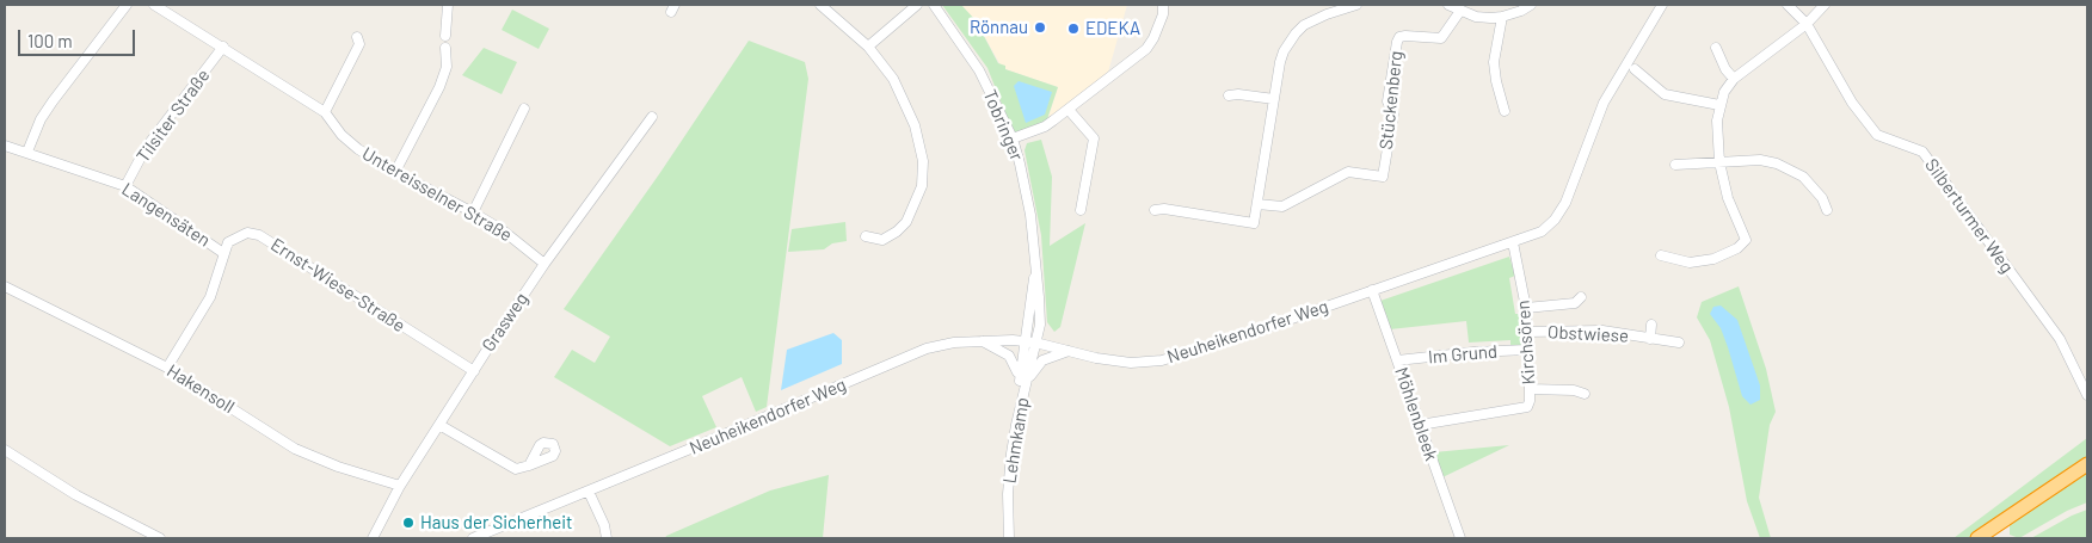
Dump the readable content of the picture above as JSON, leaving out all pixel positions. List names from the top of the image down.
{
  "streets": {
    "street": [
      "Stückenberg",
      "Tilsiter Straße",
      "Tobringer",
      "Untereisselner Straße",
      "Langensäten",
      "Silberturmer Weg",
      "Ernst-Wiese-Straße",
      "Grasweg",
      "Neuheikendorfer Weg",
      "Obstwiese",
      "Kirchsören",
      "Im Grund",
      "Hakensoll",
      "Möhlenbleek",
      "Lehmkamp"
    ]
  },
  "crossings": [
    ["Tilsiter Straße", "Untereisselner Straße"],
    ["Tilsiter Straße", "Langensäten"],
    ["Tobringer", "Neuheikendorfer Weg"],
    ["Tobringer", "Lehmkamp"],
    ["Untereisselner Straße", "Grasweg"],
    ["Langensäten", "Ernst-Wiese-Straße"],
    ["Ernst-Wiese-Straße", "Grasweg"],
    ["Grasweg", "Hakensoll"],
    ["Neuheikendorfer Weg", "Kirchsören"],
    ["Neuheikendorfer Weg", "Möhlenbleek"],
    ["Neuheikendorfer Weg", "Lehmkamp"],
    ["Obstwiese", "Kirchsören"],
    ["Kirchsören", "Im Grund"],
    ["Kirchsören", "Möhlenbleek"],
    ["Im Grund", "Möhlenbleek"]
  ],
  "places": ["Rönnau", "EDEKA", "Haus der Sicherheit"],
  "scale_bar": "100 m"
}
